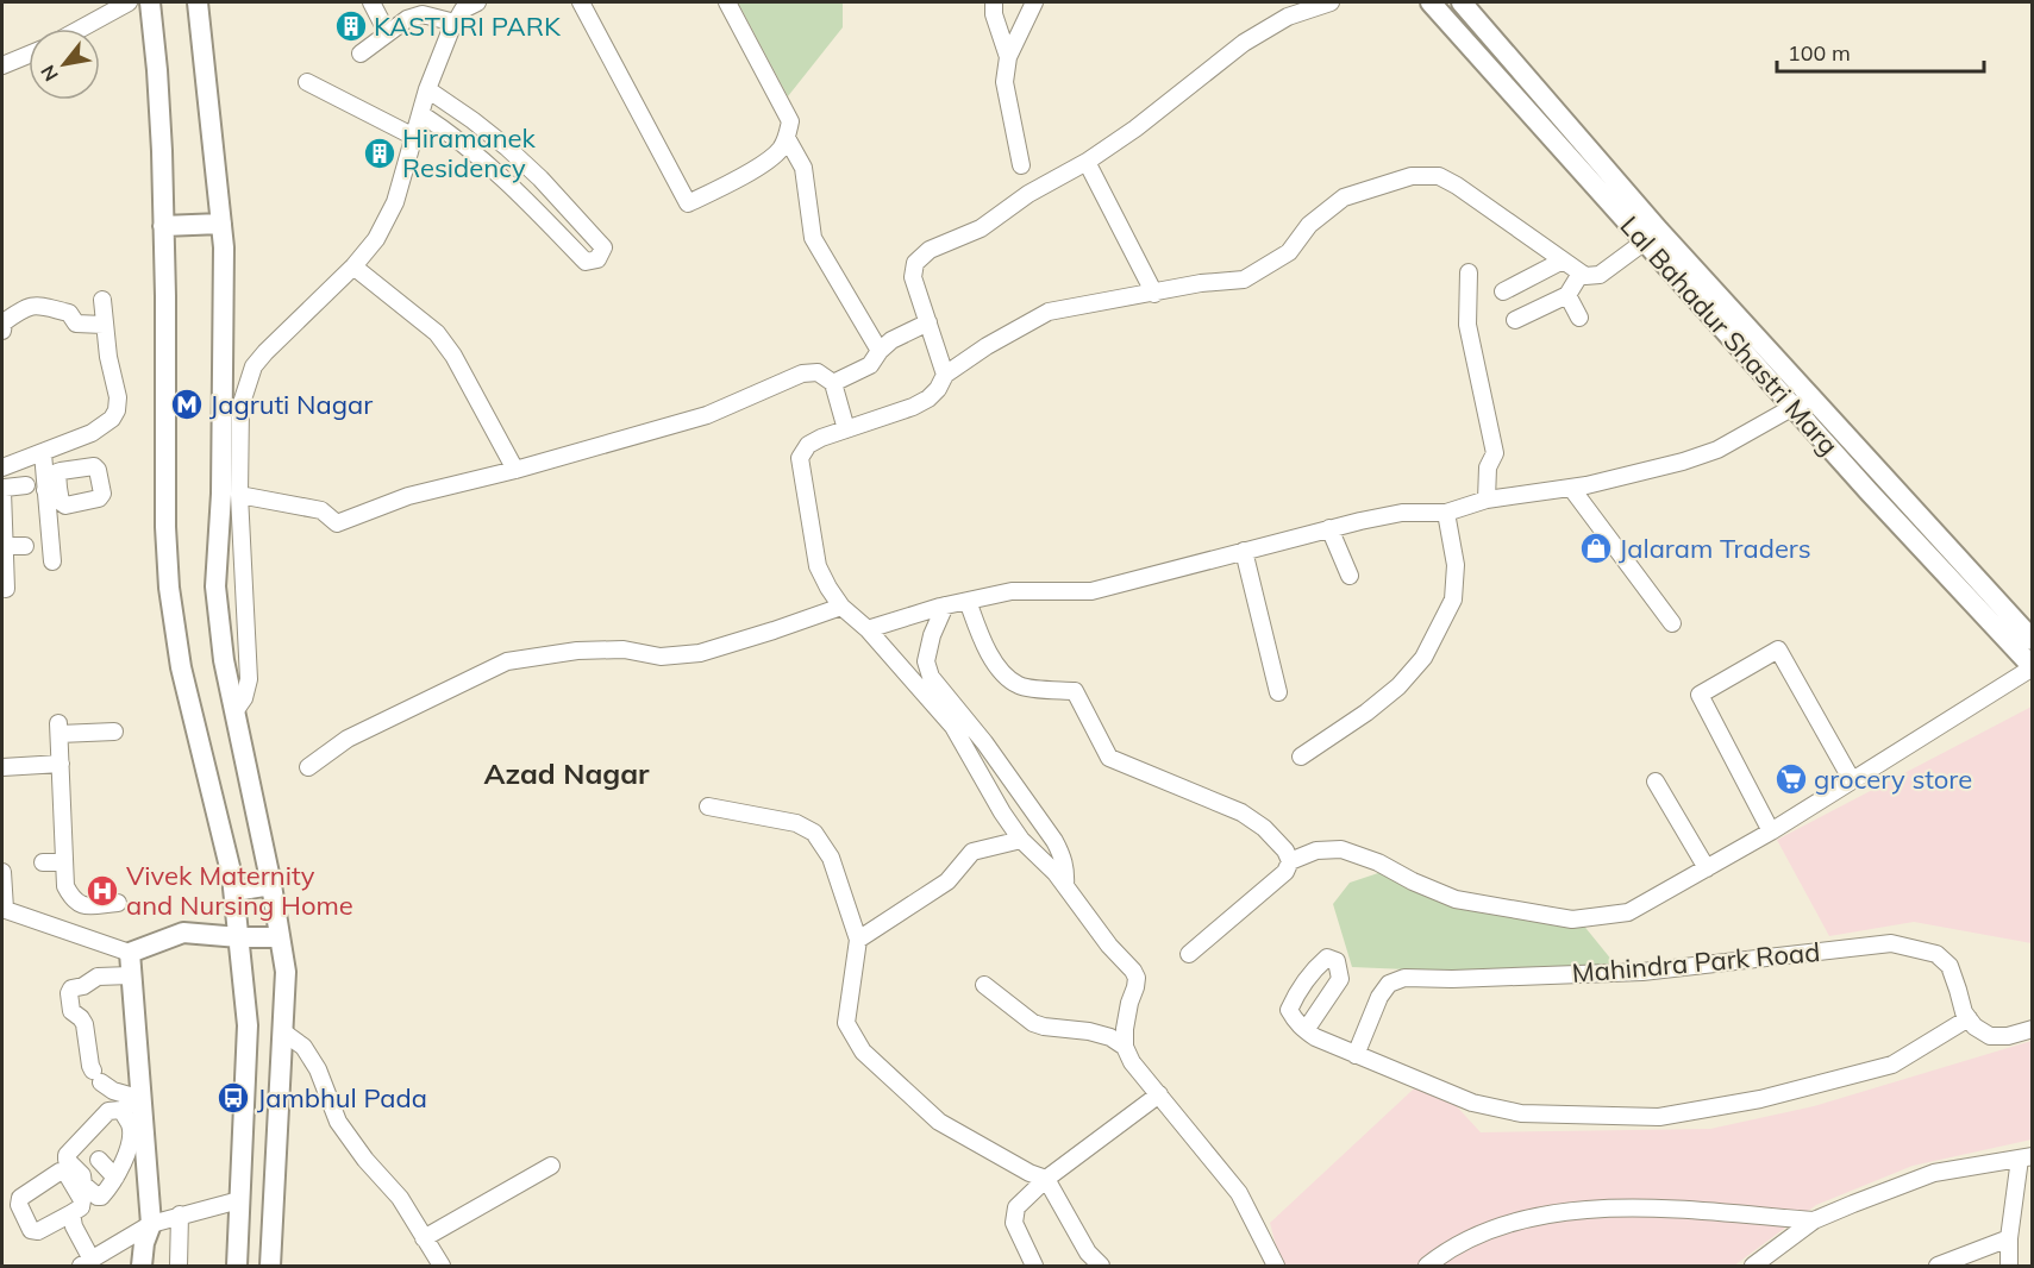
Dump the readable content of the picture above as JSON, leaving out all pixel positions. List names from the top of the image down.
{
  "streets": {
    "main road": ["Lal Bahadur Shastri Marg"],
    "street": ["Mahindra Park Road"]
  },
  "districts": ["Azad Nagar"],
  "places": {
    "building": ["KASTURI PARK", "Hiramanek Residency"],
    "metro station": ["Jagruti Nagar"],
    "shop": ["Jalaram Traders"],
    "supermarket": ["grocery store"],
    "hospital": ["Vivek Maternity and Nursing Home"],
    "bus stop": ["Jambhul Pada"]
  },
  "scale_bar": "100 m",
  "north": "bottom left"
}
